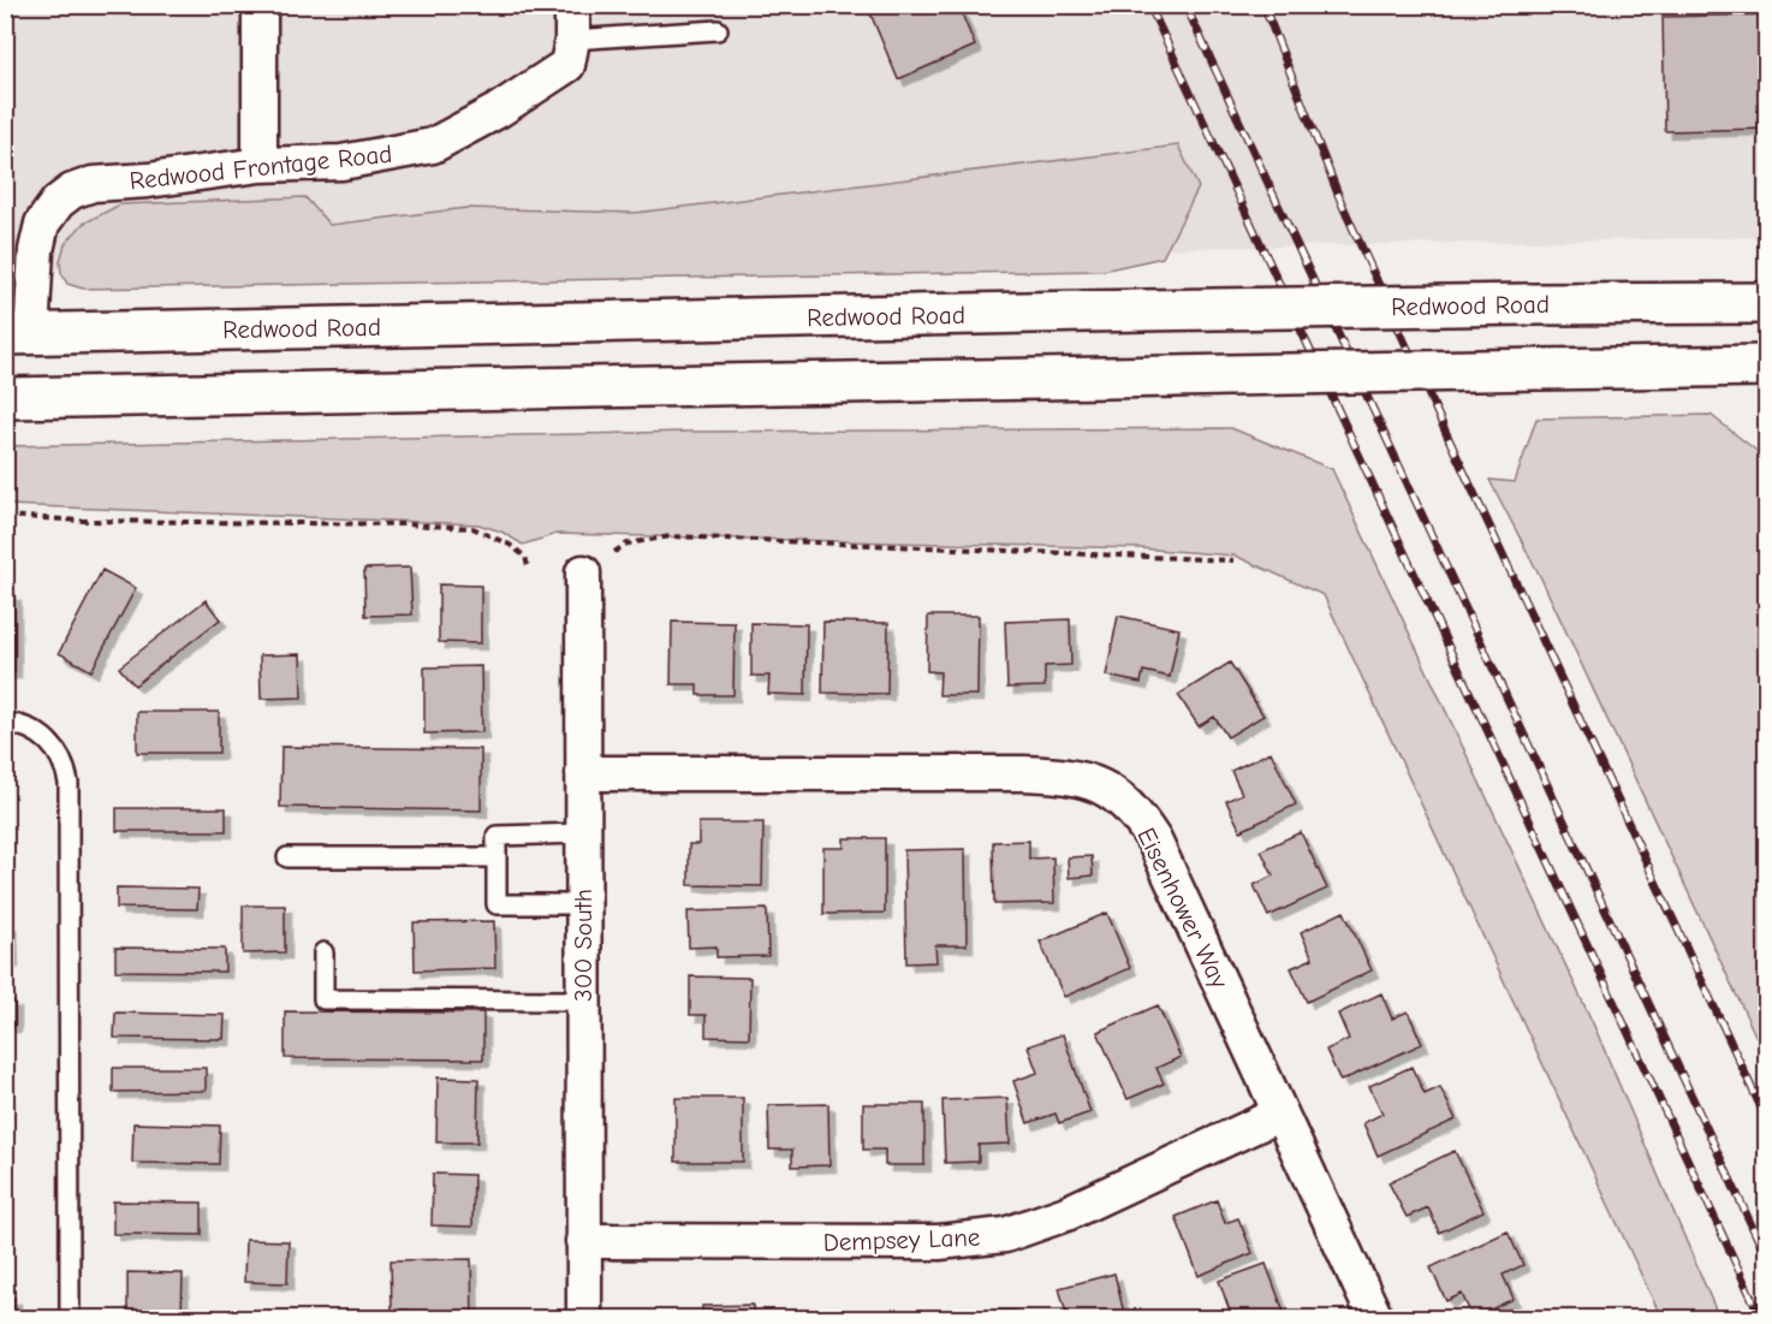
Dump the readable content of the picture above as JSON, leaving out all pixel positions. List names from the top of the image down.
{
  "streets": {
    "main road": ["Redwood Road"],
    "street": [
      "Redwood Frontage Road",
      "Eisenhower Way",
      "300 South",
      "Dempsey Lane"
    ]
  },
  "crossings": [
    ["Redwood Frontage Road", "Redwood Road"],
    ["Eisenhower Way", "300 South"],
    ["Eisenhower Way", "Dempsey Lane"],
    ["300 South", "Dempsey Lane"]
  ]
}
